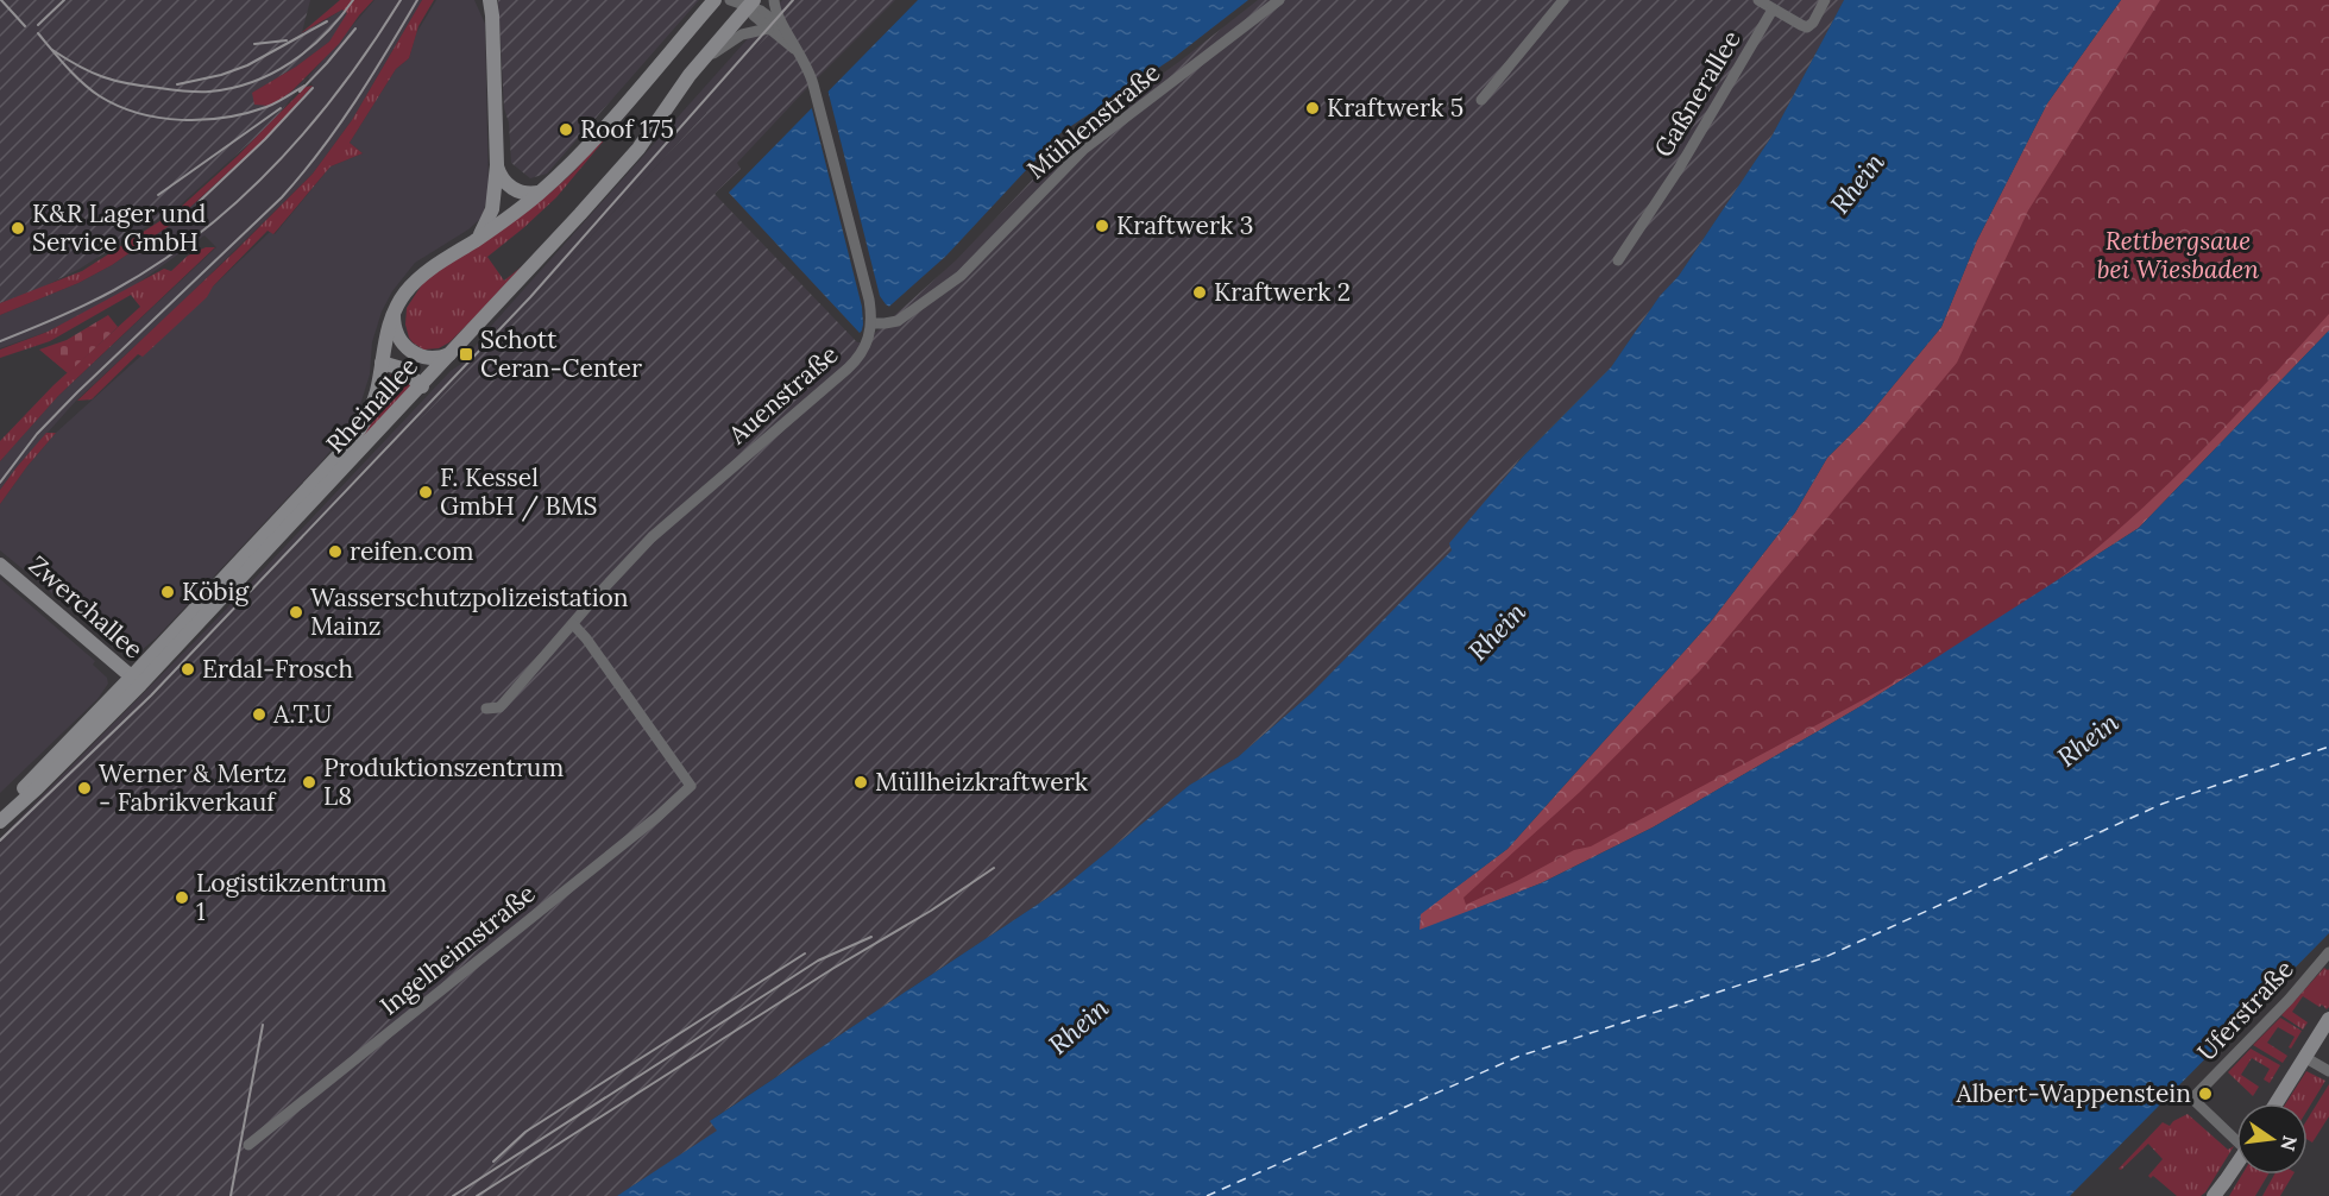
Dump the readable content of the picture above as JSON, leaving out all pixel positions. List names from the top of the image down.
{
  "streets": {
    "main road": ["Rheinallee", "Zwerchallee"],
    "street": [
      "Gaßnerallee",
      "Mühlenstraße",
      "Auenstraße",
      "Ingelheimstraße",
      "Uferstraße"
    ]
  },
  "crossings": [
    ["Mühlenstraße", "Auenstraße"],
    ["Auenstraße", "Ingelheimstraße"],
    ["Rheinallee", "Zwerchallee"]
  ],
  "water": ["Rhein"],
  "parks": ["Rettbergsaue bei Wiesbaden"],
  "places": {
    "other": [
      "Kraftwerk 5",
      "Roof 175",
      "Kraftwerk 3",
      "K&R Lager und Service GmbH",
      "Kraftwerk 2",
      "F. Kessel GmbH / BMS",
      "reifen.com",
      "Köbig",
      "Wasserschutzpolizeistation Mainz",
      "Erdal-Frosch",
      "A.T.U",
      "Produktionszentrum L8",
      "Müllheizkraftwerk",
      "Werner & Mertz - Fabrikverkauf",
      "Logistikzentrum 1",
      "Albert-Wappenstein"
    ],
    "transit": ["Schott Ceran-Center"]
  },
  "north": "right"
}
